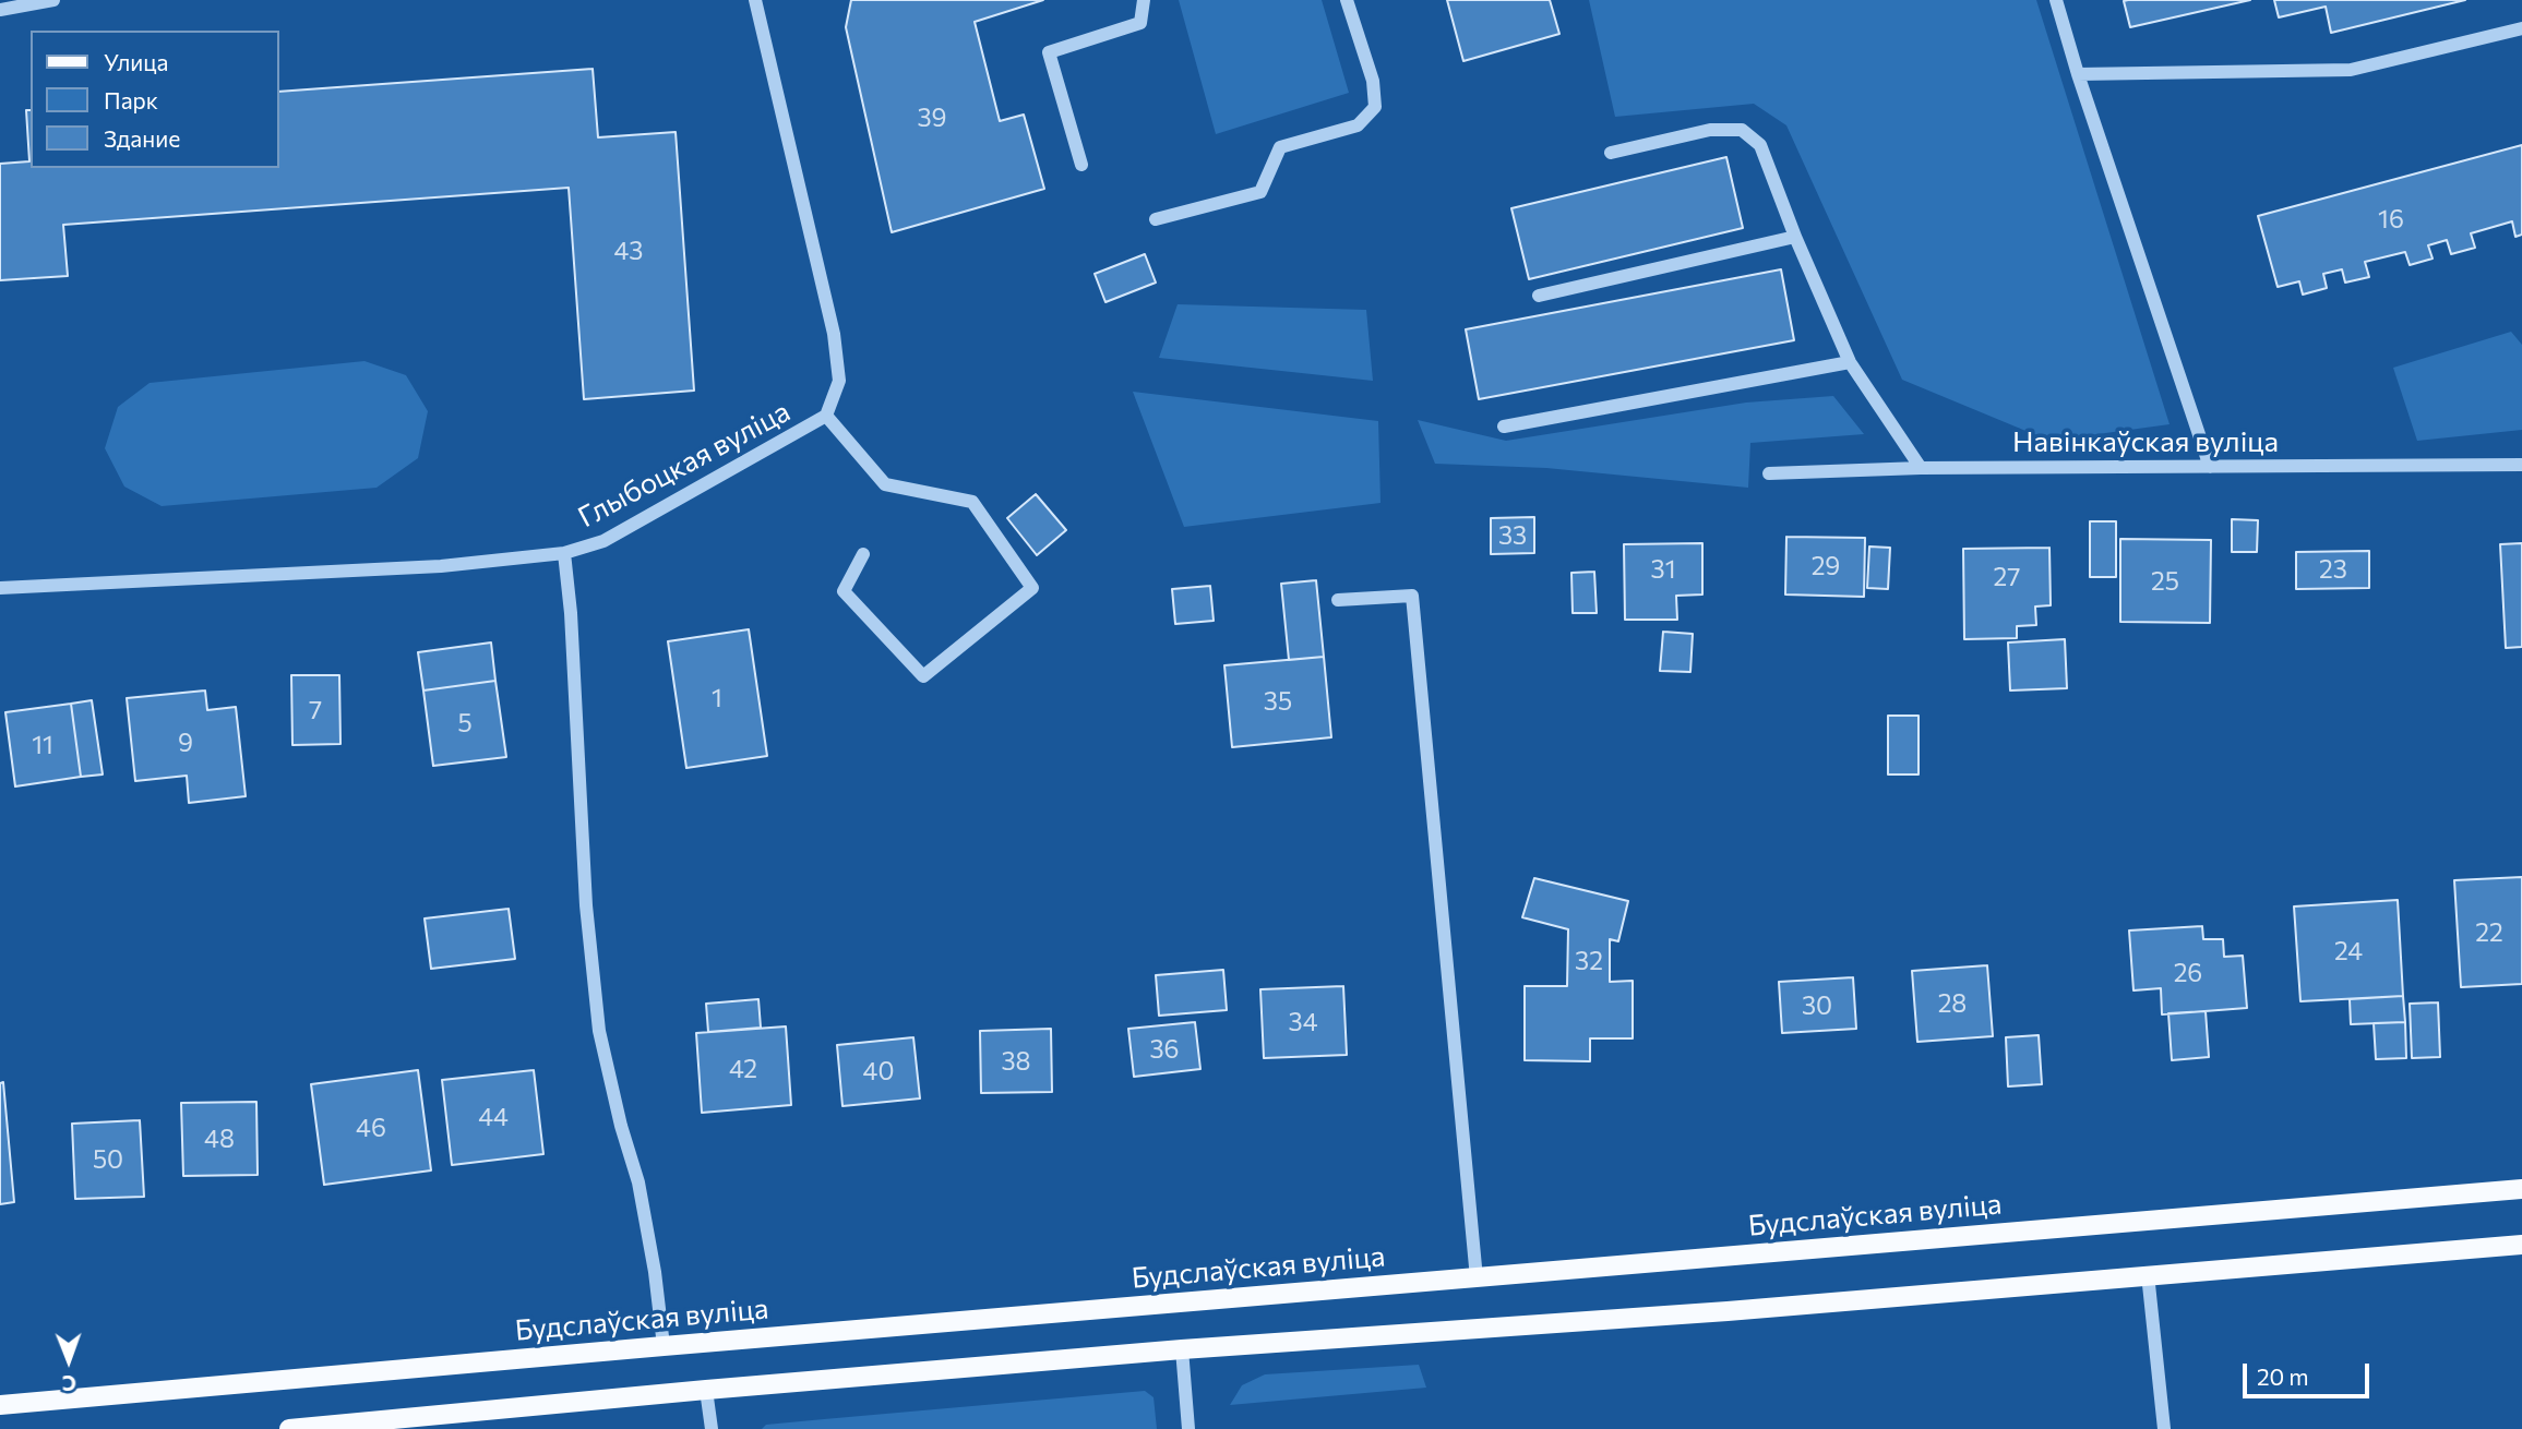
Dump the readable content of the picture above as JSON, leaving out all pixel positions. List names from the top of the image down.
{
  "streets": {
    "main road": ["Будслаўская вуліца"],
    "street": ["Навінкаўская вуліца", "Глыбоцкая вуліца"]
  },
  "house_numbers": [
    "39",
    "16",
    "43",
    "33",
    "29",
    "31",
    "23",
    "27",
    "25",
    "1",
    "35",
    "7",
    "5",
    "9",
    "11",
    "22",
    "24",
    "32",
    "26",
    "28",
    "30",
    "34",
    "36",
    "38",
    "42",
    "40",
    "44",
    "46",
    "48",
    "50"
  ],
  "legend": ["Улица", "Парк", "Здание"],
  "scale_bar": "20 m",
  "north": "bottom"
}
